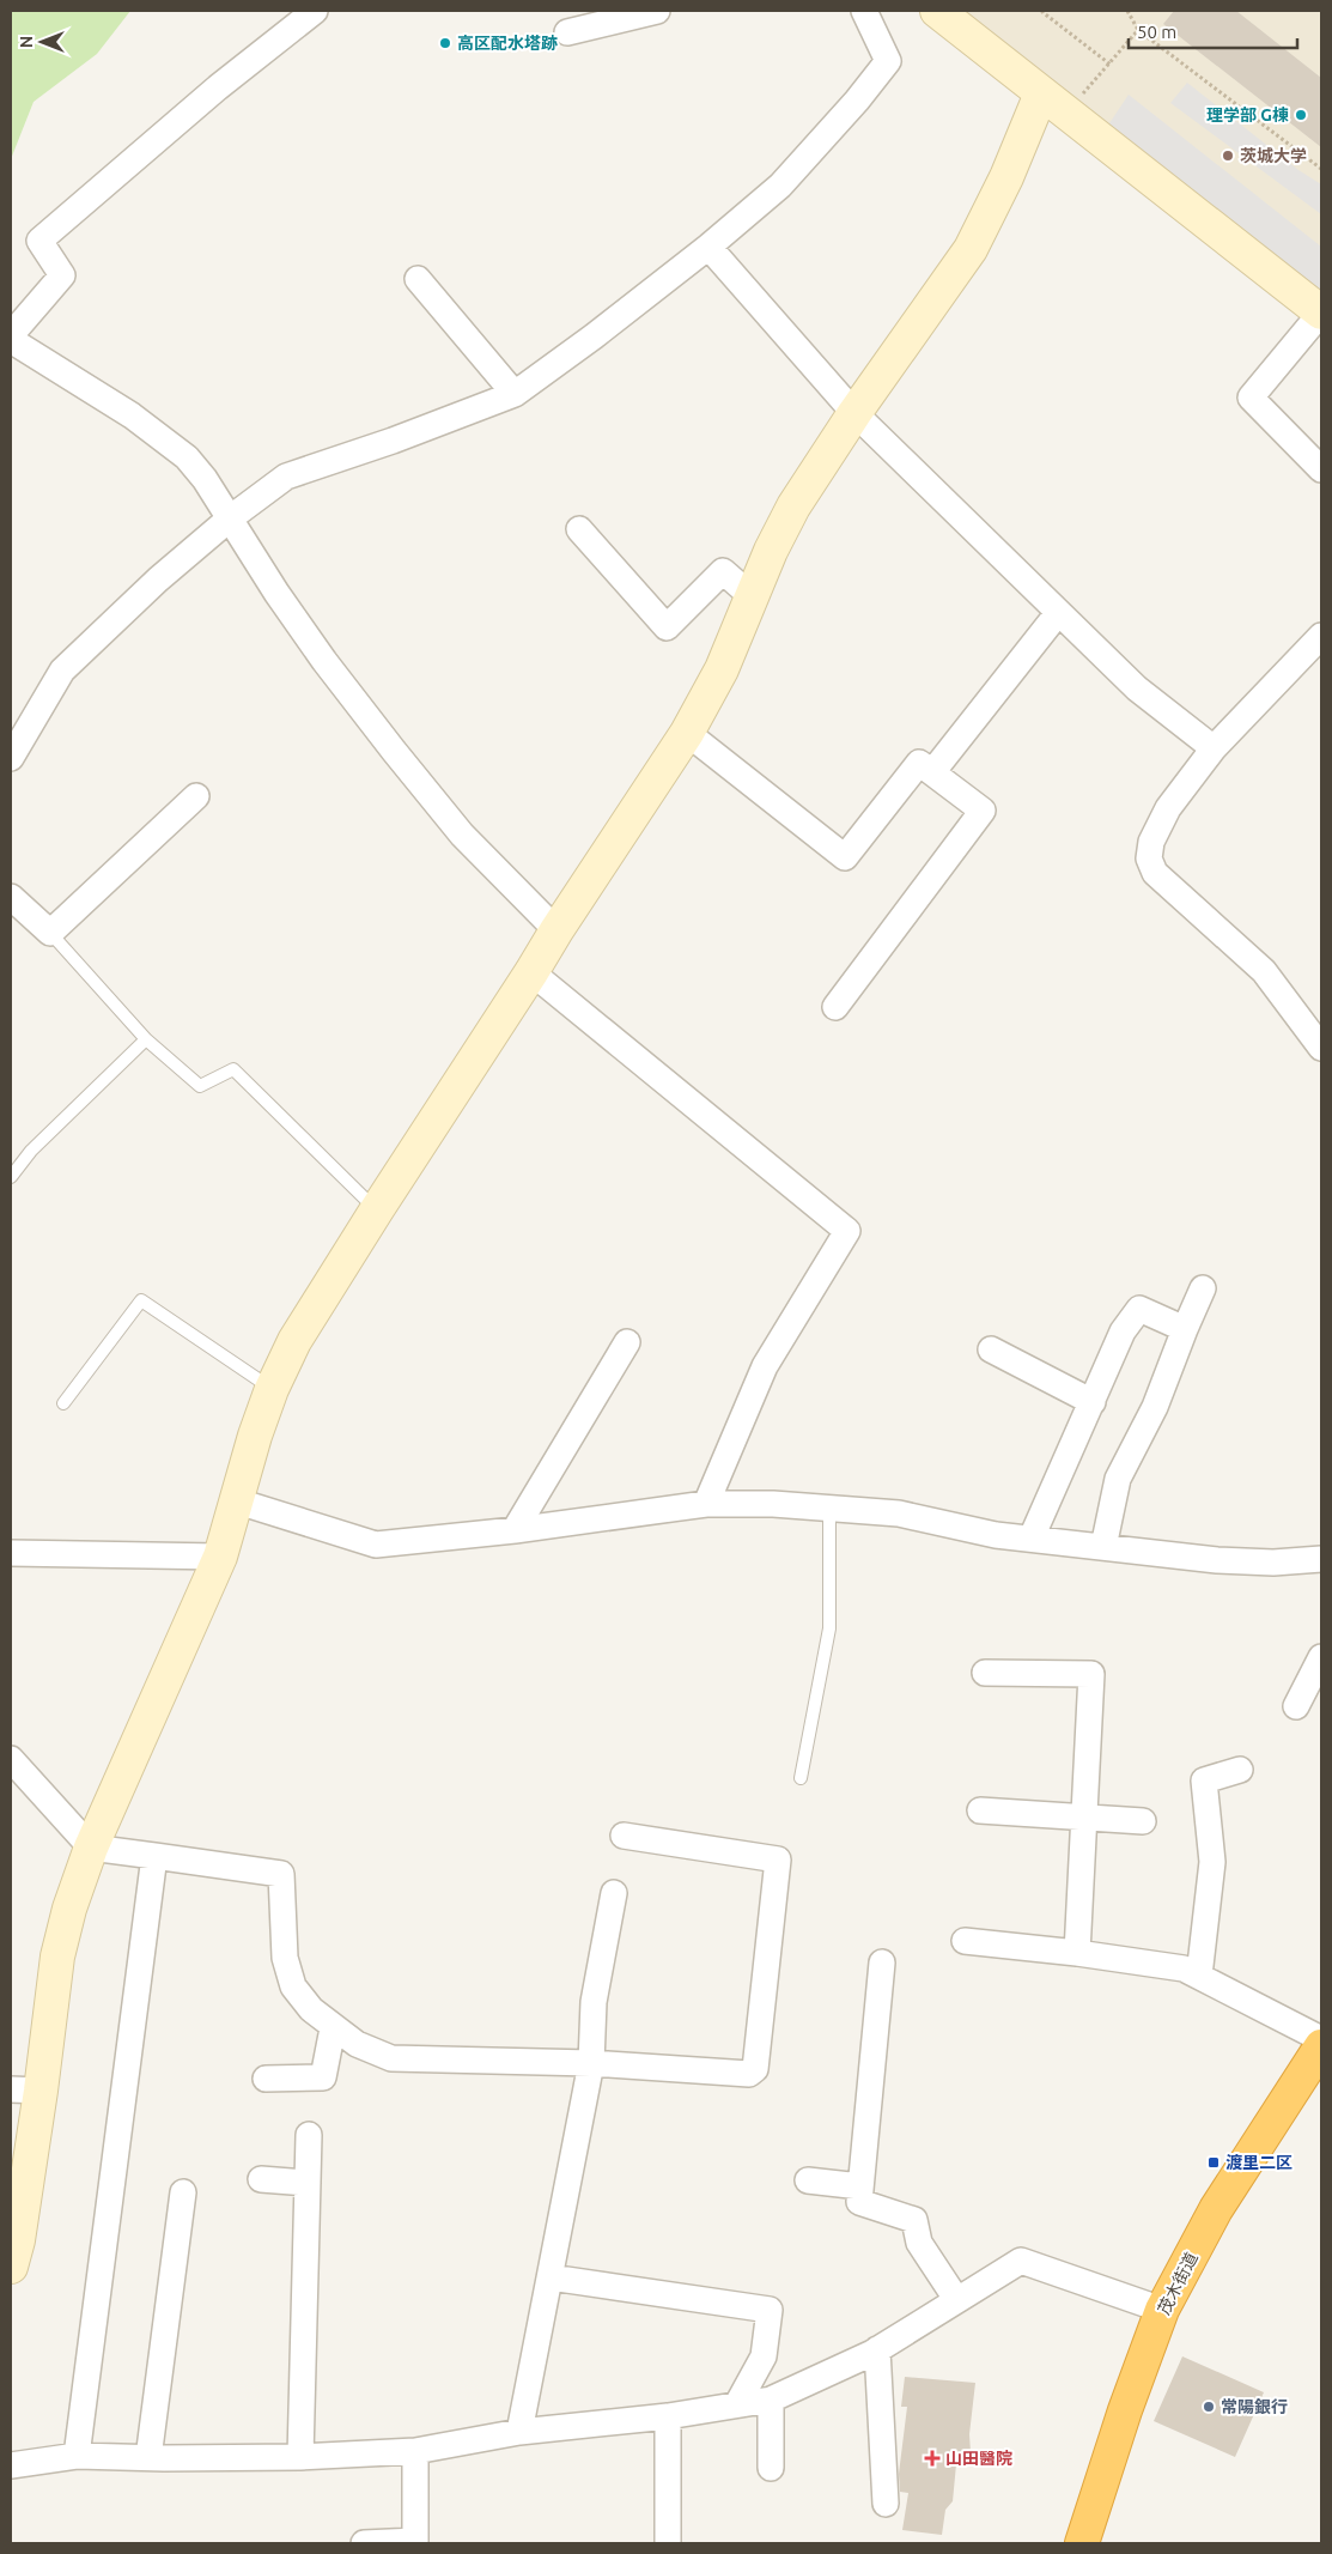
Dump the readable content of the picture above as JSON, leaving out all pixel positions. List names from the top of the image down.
{
  "streets": {
    "highway": ["茂木街道"]
  },
  "places": {
    "other": [
      "高区配水塔跡",
      "理学部 G棟",
      "茨城大学",
      "常陽銀行"
    ],
    "transit": ["渡里二区"],
    "health": ["山田醫院"]
  },
  "scale_bar": "50 m",
  "north": "left"
}
